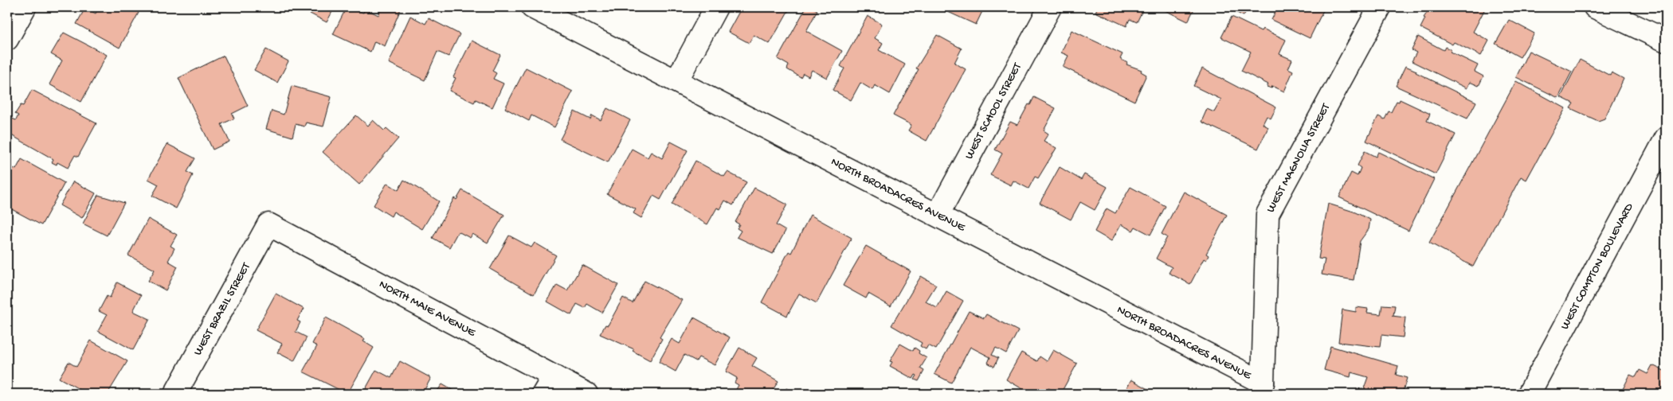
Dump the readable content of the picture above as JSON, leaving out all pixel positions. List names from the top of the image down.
{
  "streets": {
    "street": [
      "WEST SCHOOL STREET",
      "WEST MAGNOLIA STREET",
      "NORTH BROADACRES AVENUE",
      "WEST COMPTON BOULEVARD",
      "NORTH MAIE AVENUE",
      "WEST BRAZIL STREET"
    ]
  },
  "crossings": [
    ["WEST SCHOOL STREET", "NORTH BROADACRES AVENUE"],
    ["WEST MAGNOLIA STREET", "NORTH BROADACRES AVENUE"],
    ["NORTH MAIE AVENUE", "WEST BRAZIL STREET"]
  ]
}
